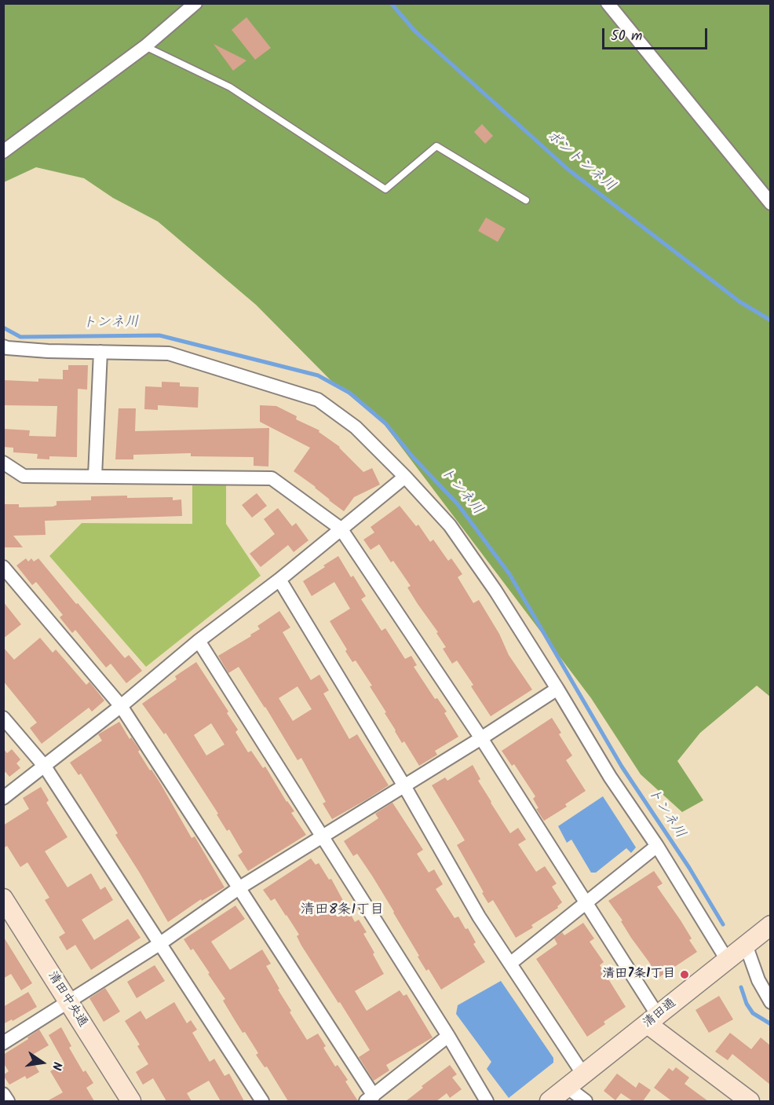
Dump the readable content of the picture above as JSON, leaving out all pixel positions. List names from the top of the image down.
{
  "streets": {
    "street": ["清田中央通", "清田通"]
  },
  "districts": ["清田8条1丁目"],
  "water": ["ポントンネ川", "トンネ川"],
  "places": ["清田7条1丁目"],
  "scale_bar": "50 m",
  "north": "right"
}
